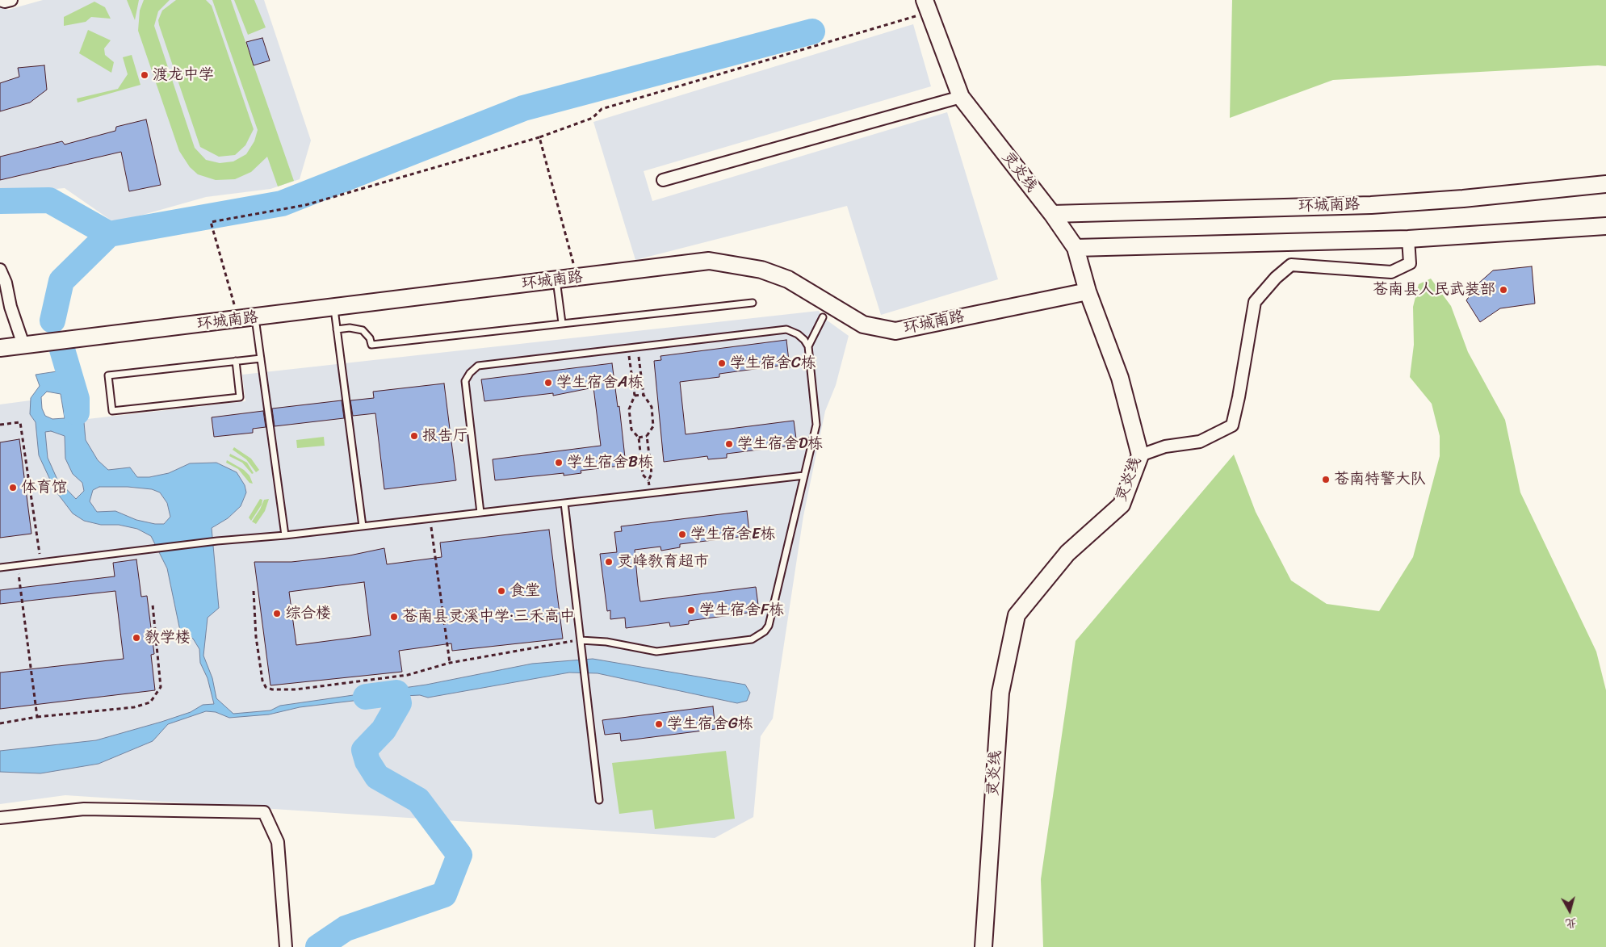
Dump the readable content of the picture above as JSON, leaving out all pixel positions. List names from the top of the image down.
{
  "streets": {
    "main road": ["灵炎线", "环城南路"]
  },
  "crossings": [
    ["灵炎线", "环城南路"]
  ],
  "places": [
    "渡龙中学",
    "苍南县人民武装部",
    "学生宿舍C栋",
    "学生宿舍A栋",
    "报告厅",
    "学生宿舍D栋",
    "学生宿舍B栋",
    "苍南特警大队",
    "体育馆",
    "学生宿舍E栋",
    "灵峰教育超市",
    "食堂",
    "学生宿舍F栋",
    "综合楼",
    "苍南县灵溪中学·三禾高中",
    "教学楼",
    "学生宿舍G栋"
  ],
  "north": "bottom"
}
